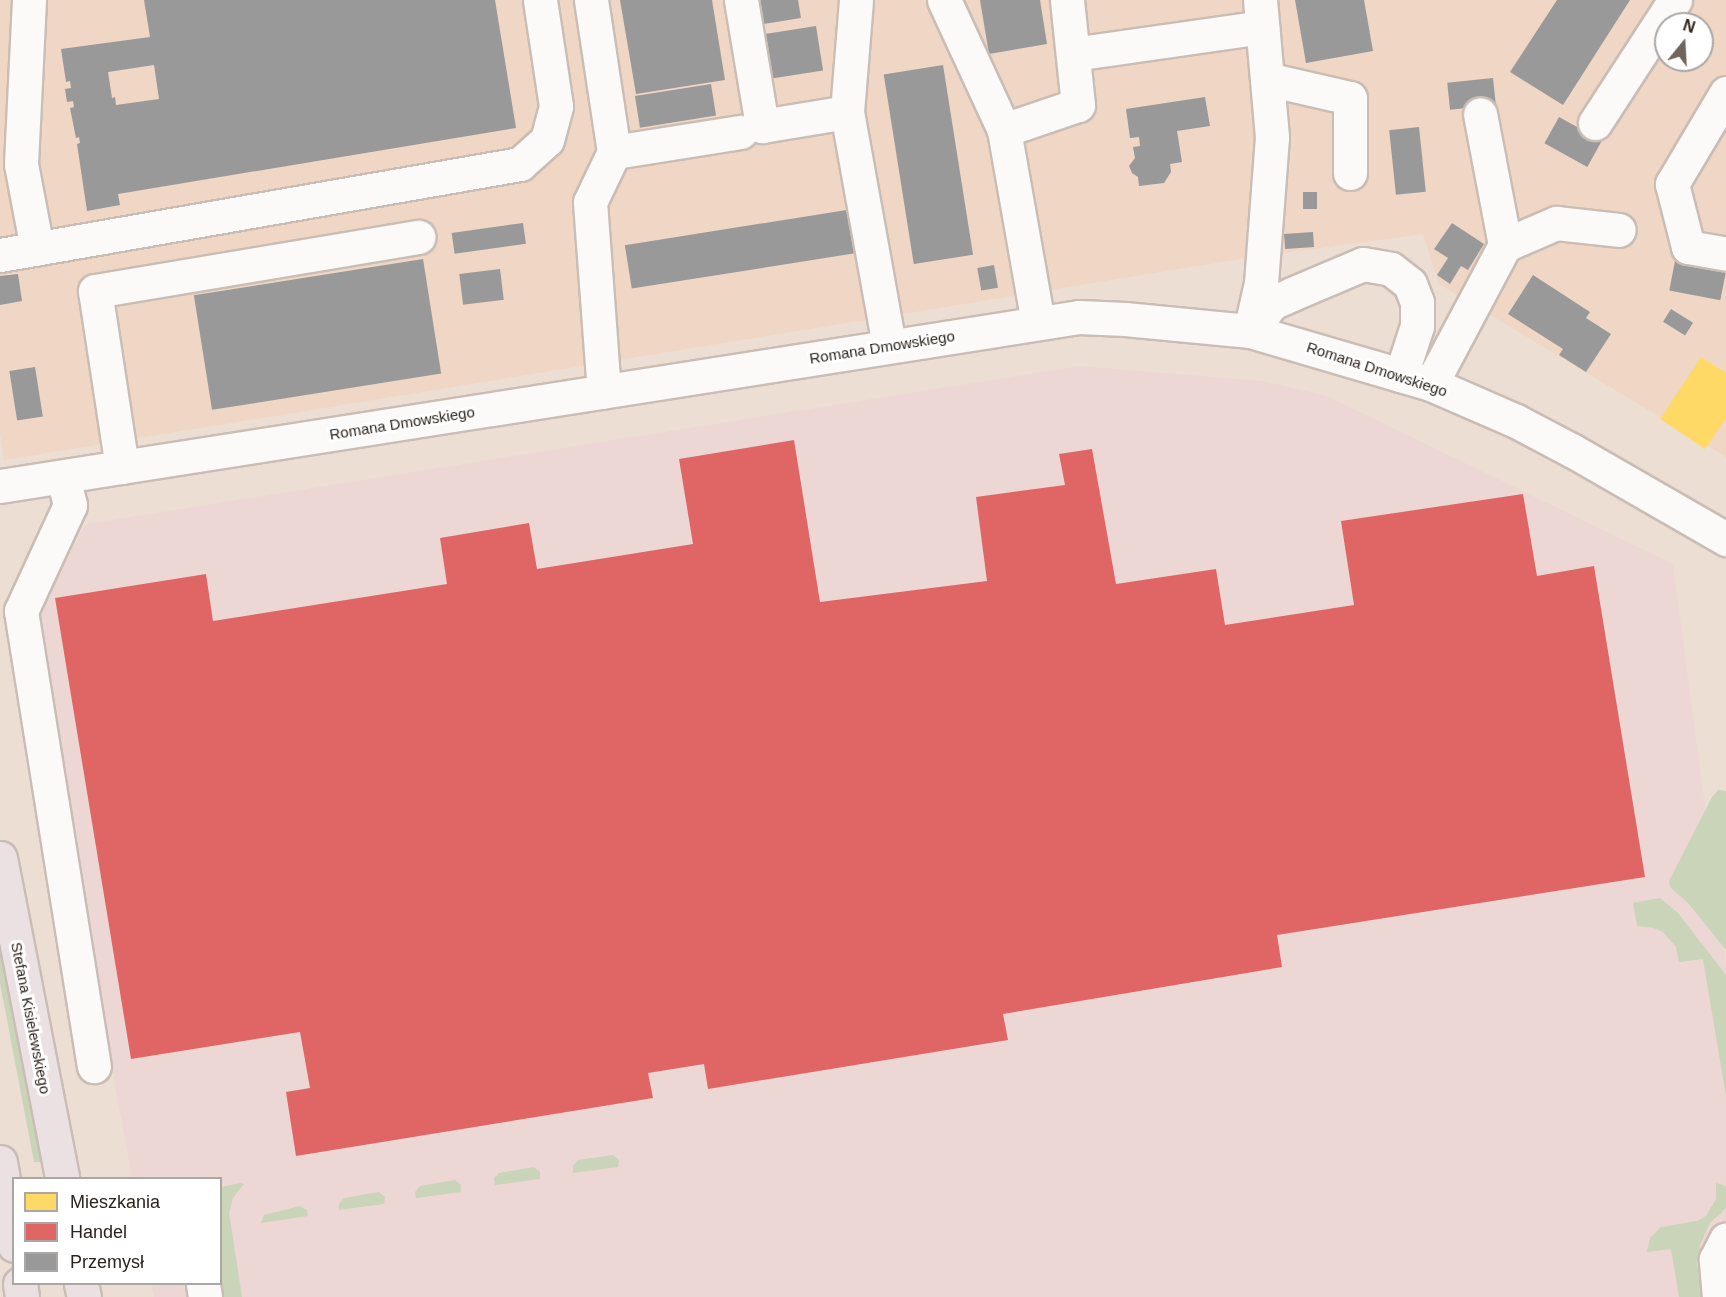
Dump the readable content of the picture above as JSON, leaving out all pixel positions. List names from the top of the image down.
{
  "streets": {
    "main road": ["Stefana Kisielewskiego"],
    "street": ["Romana Dmowskiego"]
  },
  "legend": ["Mieszkania", "Handel", "Przemysł"],
  "north": "top"
}
